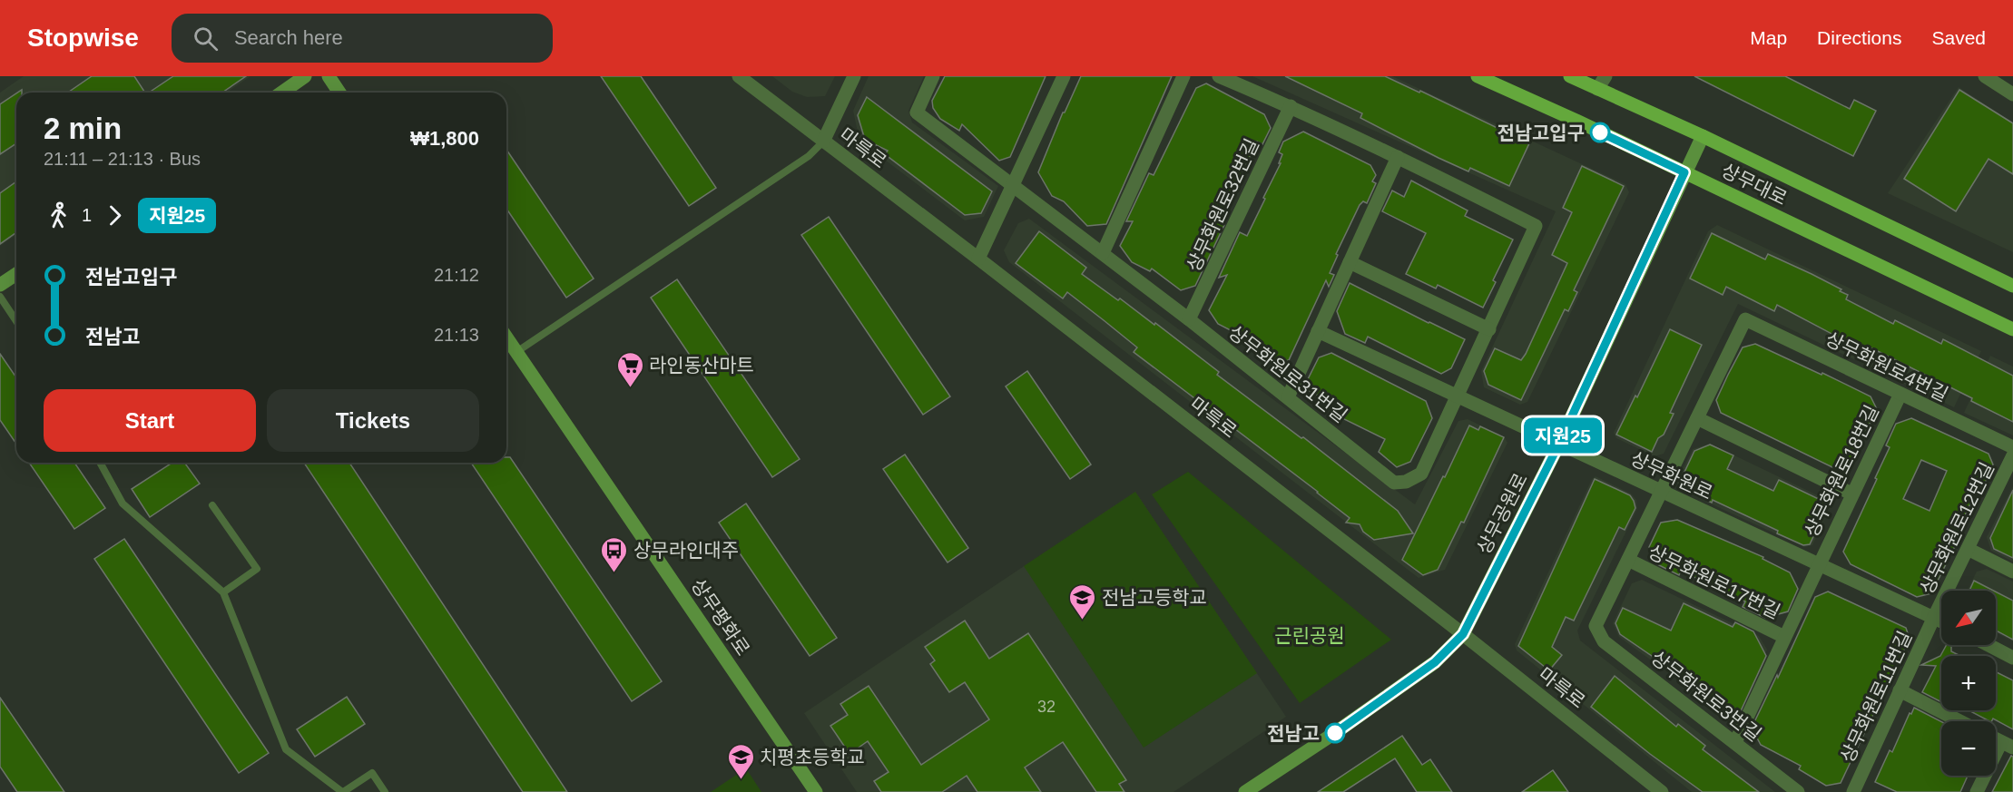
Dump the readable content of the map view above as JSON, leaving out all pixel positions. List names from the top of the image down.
{
  "streets": {
    "main road": ["상무대로"],
    "street": [
      "마륵로",
      "상무화원로32번길",
      "상무화원로4번길",
      "상무화원로31번길",
      "상무화원로18번길",
      "상무화원로",
      "상무공원로",
      "상무화원로12번길",
      "상무화원로17번길",
      "상무평화로",
      "상무화원로3번길",
      "상무화원로11번길"
    ]
  },
  "crossings": [
    ["마륵로", "상무공원로"],
    ["상무대로", "상무공원로"],
    ["상무화원로32번길", "상무화원로31번길"],
    ["상무화원로4번길", "상무화원로18번길"],
    ["상무화원로31번길", "상무화원로"],
    ["상무화원로18번길", "상무화원로"],
    ["상무화원로18번길", "상무화원로17번길"],
    ["상무화원로", "상무공원로"],
    ["상무화원로", "상무화원로12번길"],
    ["상무화원로", "상무화원로17번길"],
    ["상무화원로", "상무화원로11번길"],
    ["상무화원로12번길", "상무화원로11번길"],
    ["상무화원로17번길", "상무화원로3번길"]
  ],
  "parks": ["근린공원"],
  "places": {
    "other": ["전남고입구", "전남고"],
    "supermarket": ["라인동산마트"],
    "bus stop": ["상무라인대주"],
    "school or university": ["전남고등학교", "치평초등학교"]
  },
  "lines": ["bus line 지원25"],
  "house_numbers": ["32"],
  "north": "bottom left",
  "page": {
    "header": "Stopwise",
    "search": "Search here",
    "nav": ["Map", "Directions", "Saved"],
    "on_map": "지원25",
    "heading": ["2 min", "21:11 – 21:13 · Bus", "₩1,800"],
    "legs": ["1", "지원25"],
    "list": [
      {
        "name": "전남고입구",
        "value": "21:12"
      },
      {
        "name": "전남고",
        "value": "21:13"
      }
    ],
    "buttons": ["Start", "Tickets"],
    "map_buttons": ["+", "−"]
  }
}
